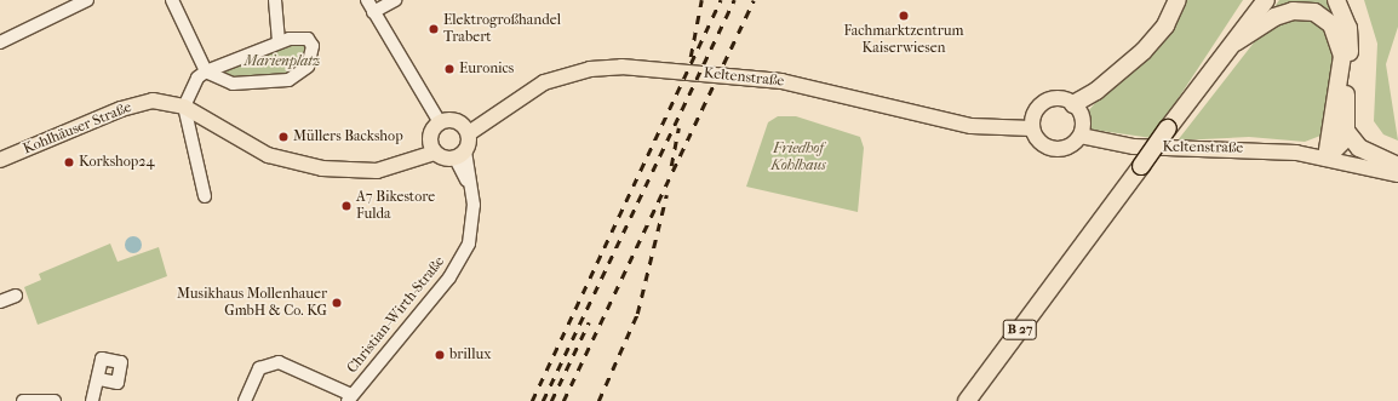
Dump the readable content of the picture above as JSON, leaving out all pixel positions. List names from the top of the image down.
{
  "streets": {
    "highway": ["B 27"],
    "main road": ["Keltenstraße", "Kohlhäuser Straße"],
    "street": ["Christian-Wirth-Straße"]
  },
  "crossings": [
    ["Keltenstraße", "Kohlhäuser Straße"],
    ["Keltenstraße", "Christian-Wirth-Straße"],
    ["Kohlhäuser Straße", "Christian-Wirth-Straße"]
  ],
  "parks": ["Marienplatz", "Friedhof Kohlhaus"],
  "places": [
    "Fachmarktzentrum Kaiserwiesen",
    "Elektrogroßhandel Trabert",
    "Euronics",
    "Müllers Backshop",
    "Korkshop24",
    "A7 Bikestore Fulda",
    "Musikhaus Mollenhauer GmbH & Co. KG",
    "brillux"
  ]
}
